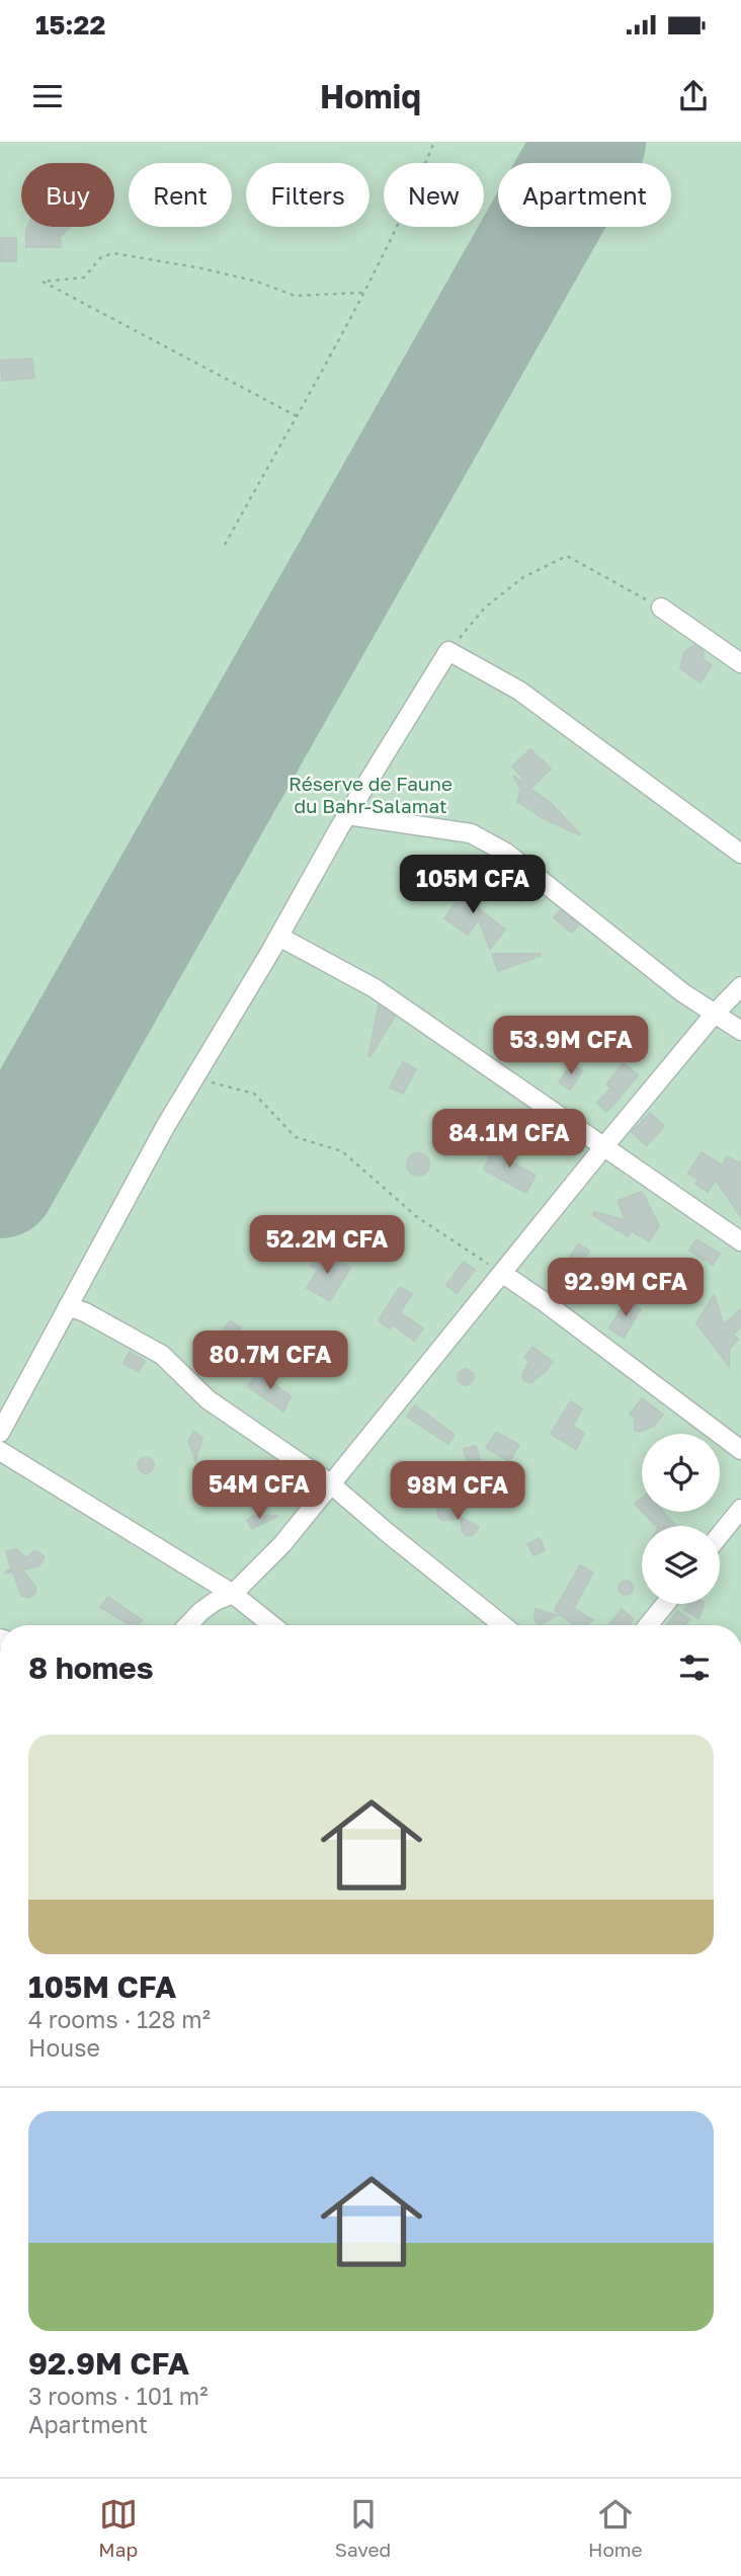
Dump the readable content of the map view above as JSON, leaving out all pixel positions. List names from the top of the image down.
{
  "parks": ["Réserve de Faune du Bahr-Salamat"],
  "page": {
    "status": "15:22",
    "header": "Homiq",
    "chip": [
      "Buy",
      "Rent",
      "Filters",
      "New",
      "Apartment"
    ],
    "price": [
      "105M CFA",
      "53.9M CFA",
      "84.1M CFA",
      "52.2M CFA",
      "92.9M CFA",
      "80.7M CFA",
      "54M CFA",
      "98M CFA"
    ],
    "heading": "8 homes",
    "list": [
      {
        "name": "105M CFA",
        "note": "4 rooms · 128 m² · House"
      },
      {
        "name": "92.9M CFA",
        "note": "3 rooms · 101 m² · Apartment"
      }
    ],
    "tabs": ["Map", "Saved", "Home"]
  }
}
